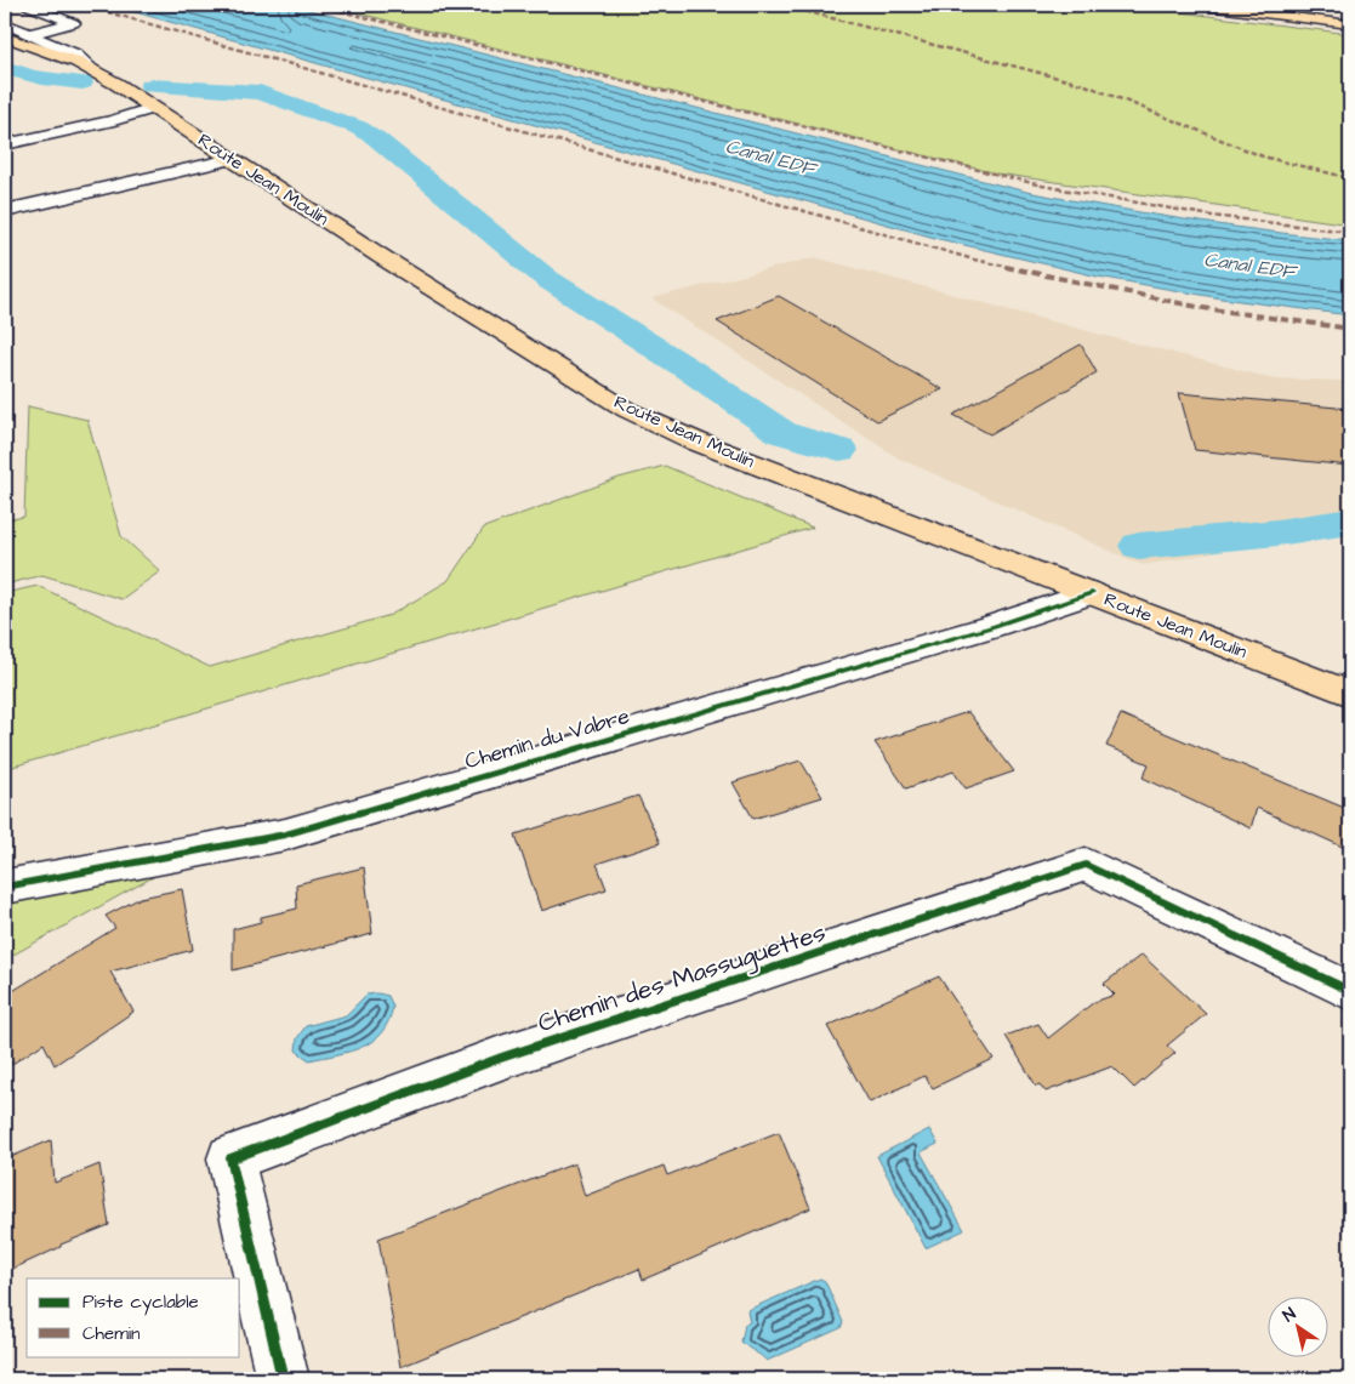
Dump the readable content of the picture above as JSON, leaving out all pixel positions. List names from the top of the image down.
{
  "streets": {
    "main road": ["Route Jean Moulin"],
    "street": ["Chemin du Vabre", "Chemin des Massuguettes"]
  },
  "crossings": [
    ["Route Jean Moulin", "Chemin du Vabre"]
  ],
  "water": ["Canal EDF"],
  "legend": ["Piste cyclable", "Chemin"],
  "north": "top left"
}
